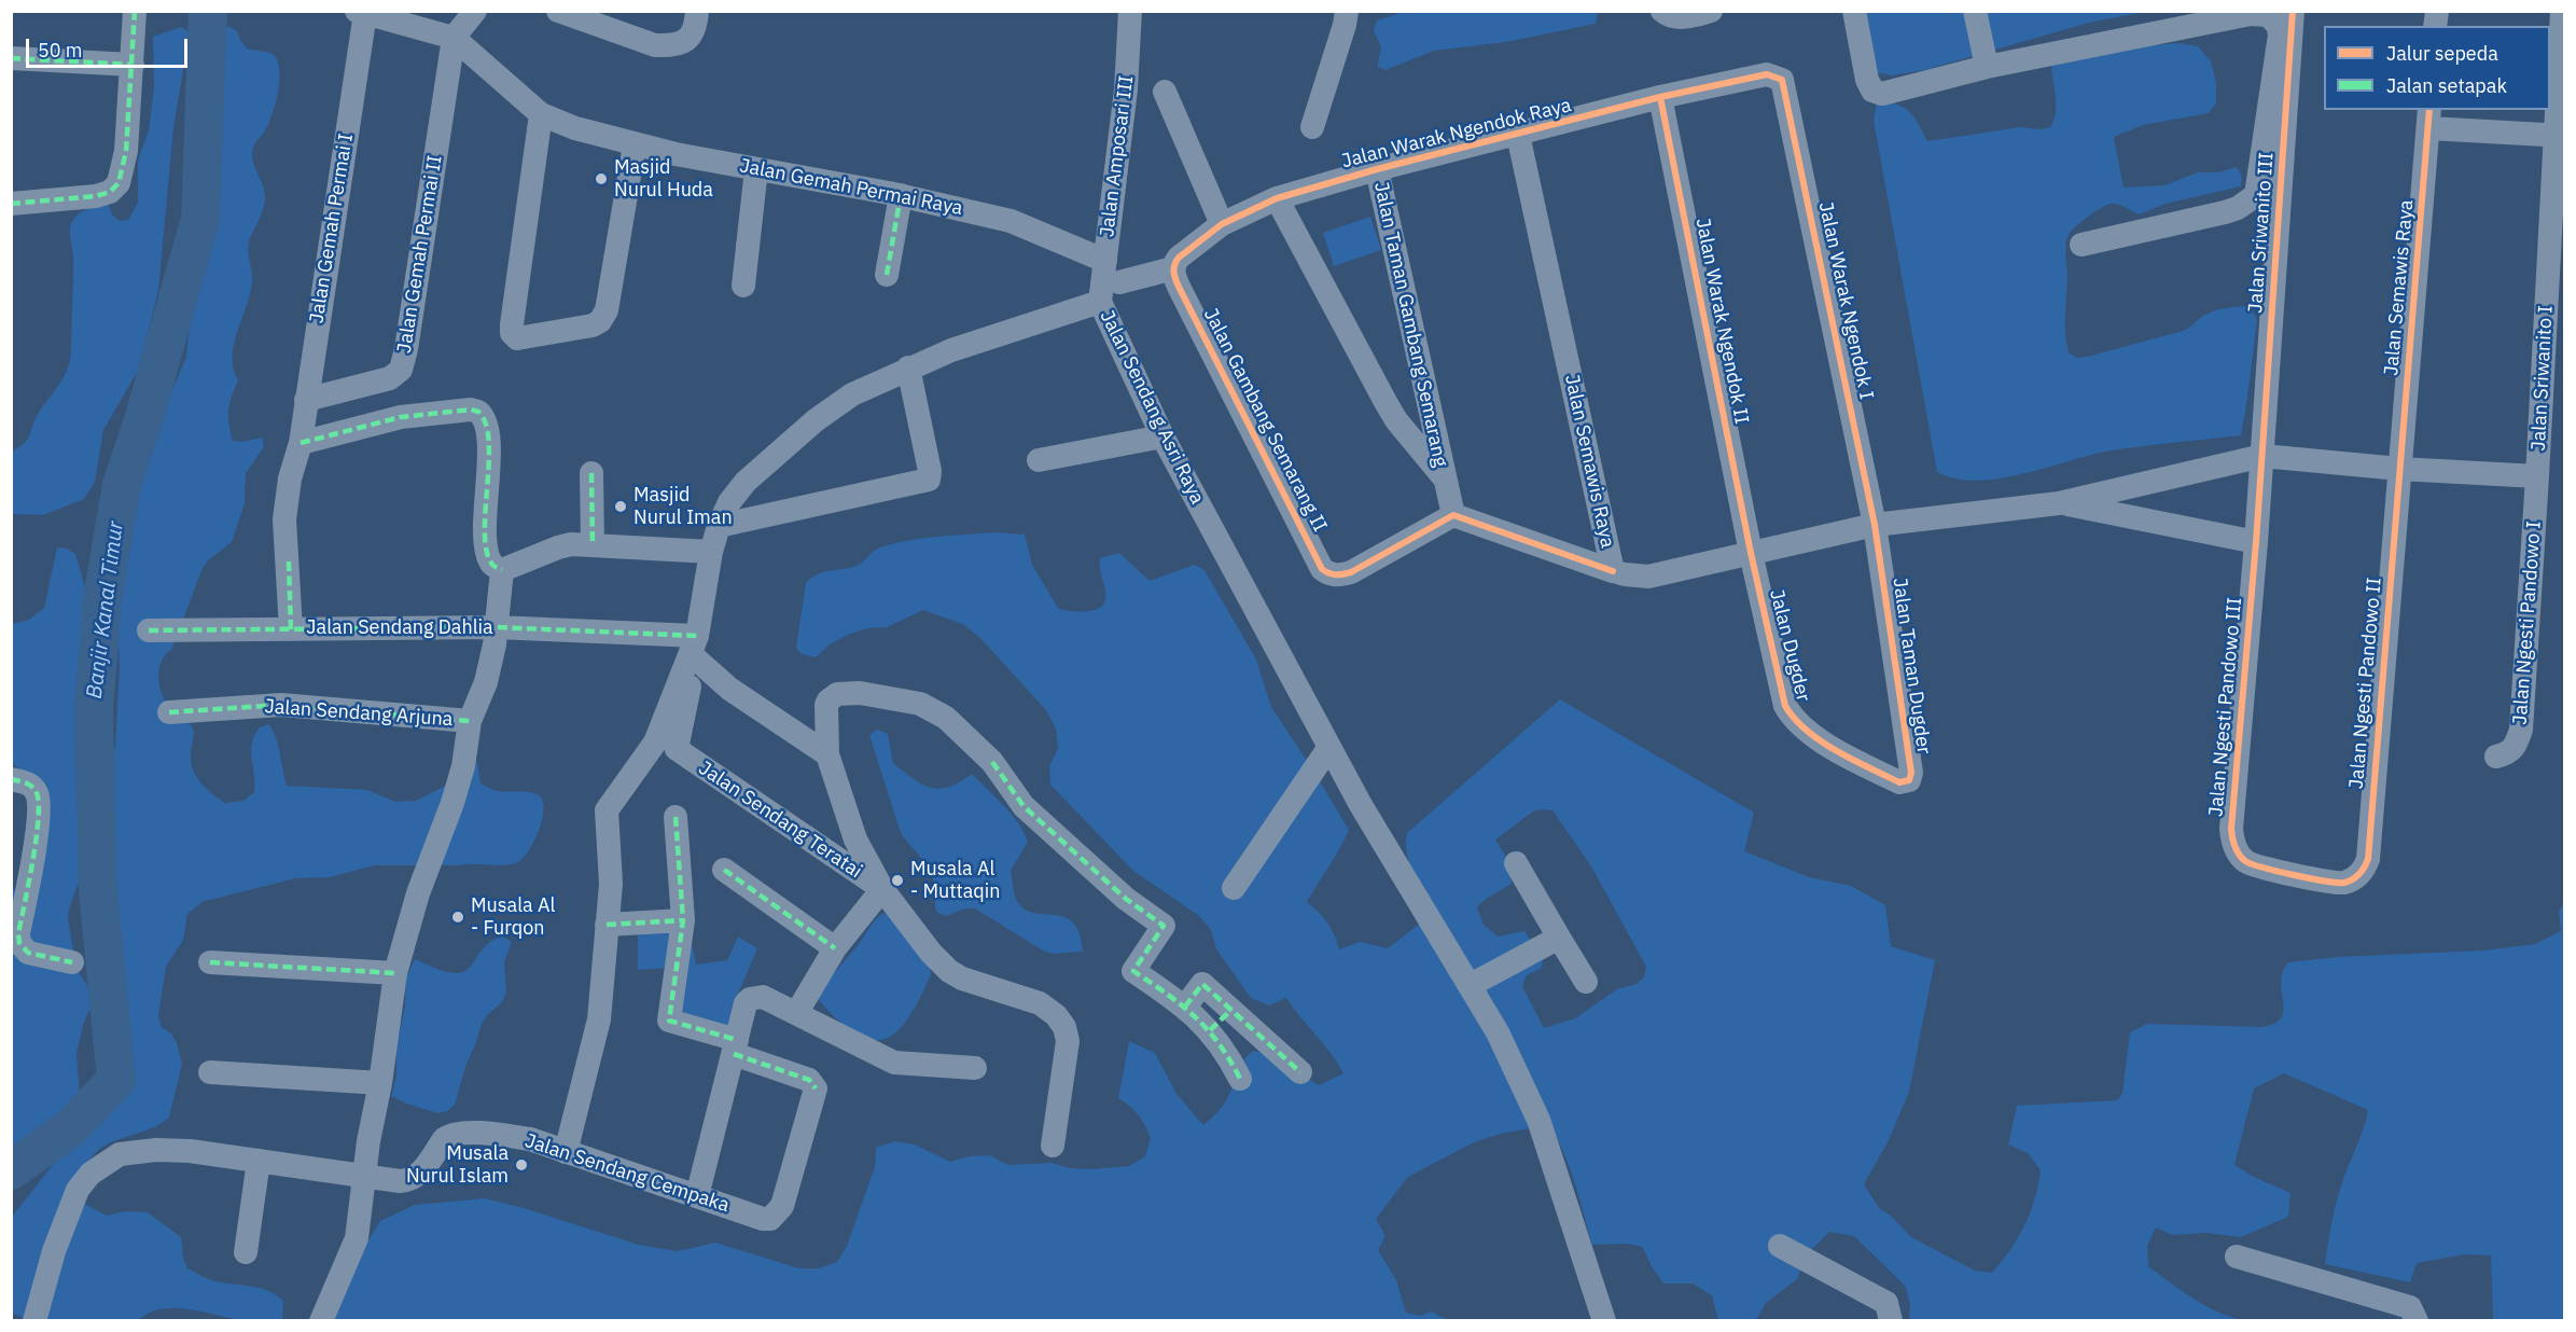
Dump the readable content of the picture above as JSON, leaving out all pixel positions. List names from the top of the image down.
{
  "streets": {
    "street": [
      "Jalan Warak Ngendok Raya",
      "Jalan Amposari III",
      "Jalan Gemah Permai Raya",
      "Jalan Gemah Permai I",
      "Jalan Sriwanito III",
      "Jalan Gemah Permai II",
      "Jalan Semawis Raya",
      "Jalan Warak Ngendok I",
      "Jalan Warak Ngendok II",
      "Jalan Taman Gambang Semarang",
      "Jalan Sriwanito I",
      "Jalan Sendang Asri Raya",
      "Jalan Gambang Semarang II",
      "Jalan Ngesti Pandowo I",
      "Jalan Sendang Dahlia",
      "Jalan Dugder",
      "Jalan Taman Dugder",
      "Jalan Ngesti Pandowo II",
      "Jalan Ngesti Pandowo III",
      "Jalan Sendang Arjuna",
      "Jalan Sendang Teratai",
      "Jalan Sendang Cempaka"
    ]
  },
  "crossings": [
    ["Jalan Warak Ngendok Raya", "Jalan Semawis Raya"],
    ["Jalan Warak Ngendok Raya", "Jalan Warak Ngendok I"],
    ["Jalan Warak Ngendok Raya", "Jalan Warak Ngendok II"],
    ["Jalan Warak Ngendok Raya", "Jalan Taman Gambang Semarang"],
    ["Jalan Warak Ngendok Raya", "Jalan Gambang Semarang II"],
    ["Jalan Amposari III", "Jalan Gemah Permai Raya"],
    ["Jalan Amposari III", "Jalan Sendang Asri Raya"],
    ["Jalan Gemah Permai Raya", "Jalan Gemah Permai I"],
    ["Jalan Gemah Permai Raya", "Jalan Gemah Permai II"],
    ["Jalan Gemah Permai I", "Jalan Gemah Permai II"],
    ["Jalan Gemah Permai I", "Jalan Sendang Dahlia"],
    ["Jalan Sriwanito III", "Jalan Semawis Raya"],
    ["Jalan Sriwanito III", "Jalan Ngesti Pandowo III"],
    ["Jalan Semawis Raya", "Jalan Warak Ngendok I"],
    ["Jalan Semawis Raya", "Jalan Warak Ngendok II"],
    ["Jalan Semawis Raya", "Jalan Sriwanito I"],
    ["Jalan Semawis Raya", "Jalan Ngesti Pandowo I"],
    ["Jalan Semawis Raya", "Jalan Dugder"],
    ["Jalan Semawis Raya", "Jalan Taman Dugder"],
    ["Jalan Semawis Raya", "Jalan Ngesti Pandowo II"],
    ["Jalan Semawis Raya", "Jalan Ngesti Pandowo III"],
    ["Jalan Warak Ngendok I", "Jalan Taman Dugder"],
    ["Jalan Warak Ngendok II", "Jalan Dugder"],
    ["Jalan Taman Gambang Semarang", "Jalan Gambang Semarang II"],
    ["Jalan Sriwanito I", "Jalan Ngesti Pandowo I"],
    ["Jalan Sendang Asri Raya", "Jalan Sendang Dahlia"],
    ["Jalan Sendang Asri Raya", "Jalan Sendang Teratai"],
    ["Jalan Sendang Asri Raya", "Jalan Sendang Cempaka"],
    ["Jalan Sendang Dahlia", "Jalan Sendang Teratai"],
    ["Jalan Dugder", "Jalan Taman Dugder"],
    ["Jalan Ngesti Pandowo II", "Jalan Ngesti Pandowo III"]
  ],
  "water": ["Banjir Kanal Timur"],
  "places": [
    "Masjid Nurul Huda",
    "Masjid Nurul Iman",
    "Musala Al - Muttaqin",
    "Musala Al - Furqon",
    "Musala Nurul Islam"
  ],
  "legend": ["Jalur sepeda", "Jalan setapak"],
  "scale_bar": "50 m"
}
